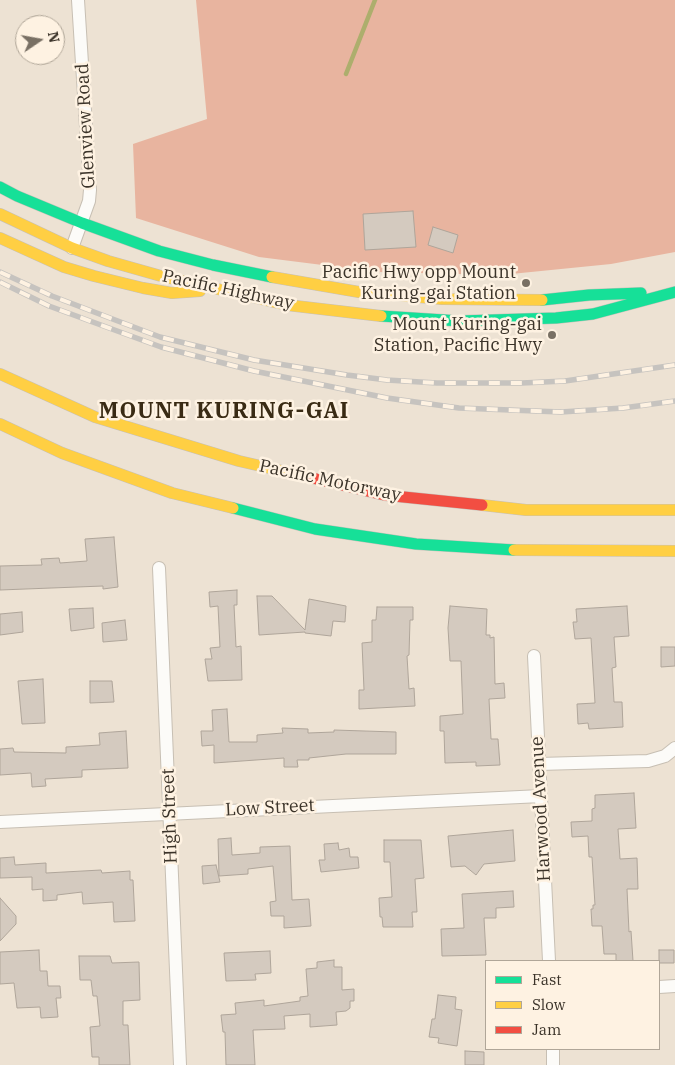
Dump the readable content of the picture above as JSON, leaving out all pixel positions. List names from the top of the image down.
{
  "streets": {
    "main road": ["Pacific Highway", "Pacific Motorway"],
    "street": [
      "Glenview Road",
      "Low Street",
      "Harwood Avenue",
      "High Street"
    ]
  },
  "crossings": [
    ["Glenview Road", "Pacific Highway"],
    ["Low Street", "Harwood Avenue"],
    ["Low Street", "High Street"]
  ],
  "districts": ["MOUNT KURING-GAI"],
  "places": ["Pacific Hwy opp Mount Kuring-gai Station", "Mount Kuring-gai Station, Pacific Hwy"],
  "legend": ["Fast", "Slow", "Jam"],
  "north": "right"
}
